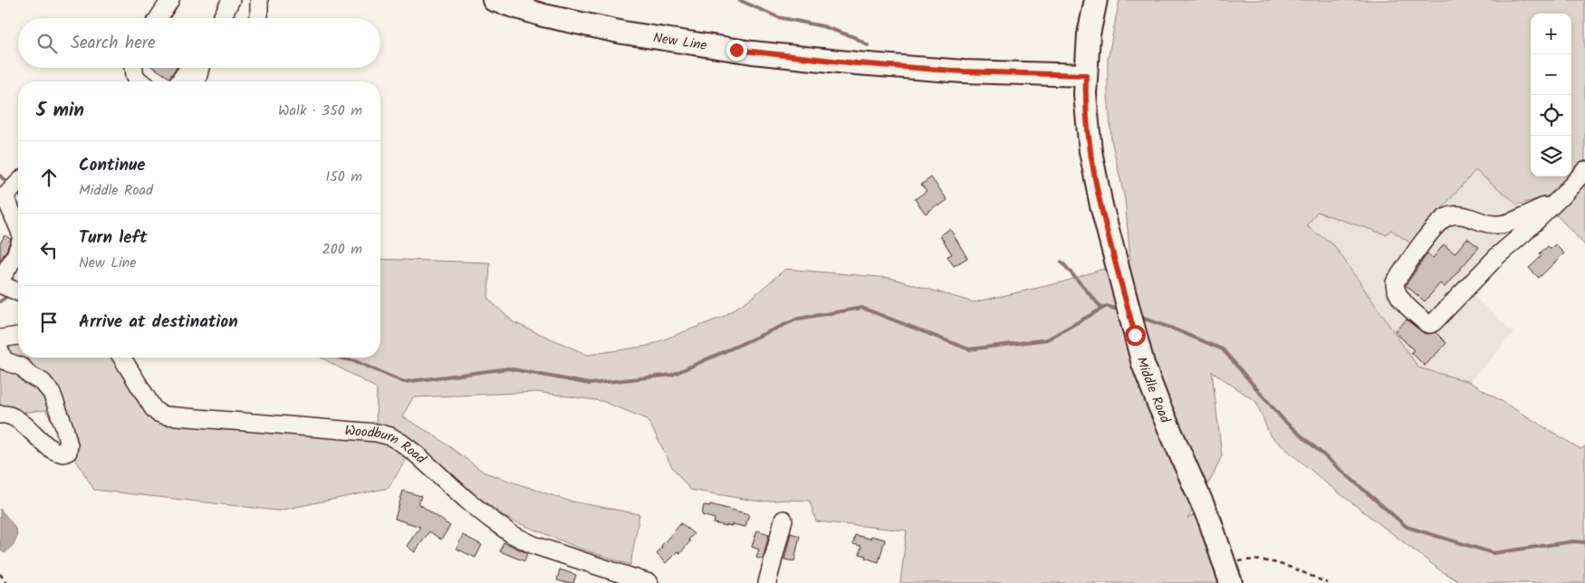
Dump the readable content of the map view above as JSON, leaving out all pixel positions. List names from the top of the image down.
{
  "streets": {
    "main road": ["New Line", "Middle Road"],
    "street": ["Woodburn Road"]
  },
  "crossings": [
    ["New Line", "Middle Road"]
  ],
  "page": {
    "map_buttons": ["+", "−"],
    "search": "Search here",
    "heading": ["5 min", "Walk · 350 m"],
    "list": [
      ["Continue", "Middle Road", "150 m"],
      ["Turn left", "New Line", "200 m"],
      "Arrive at destination"
    ]
  }
}
